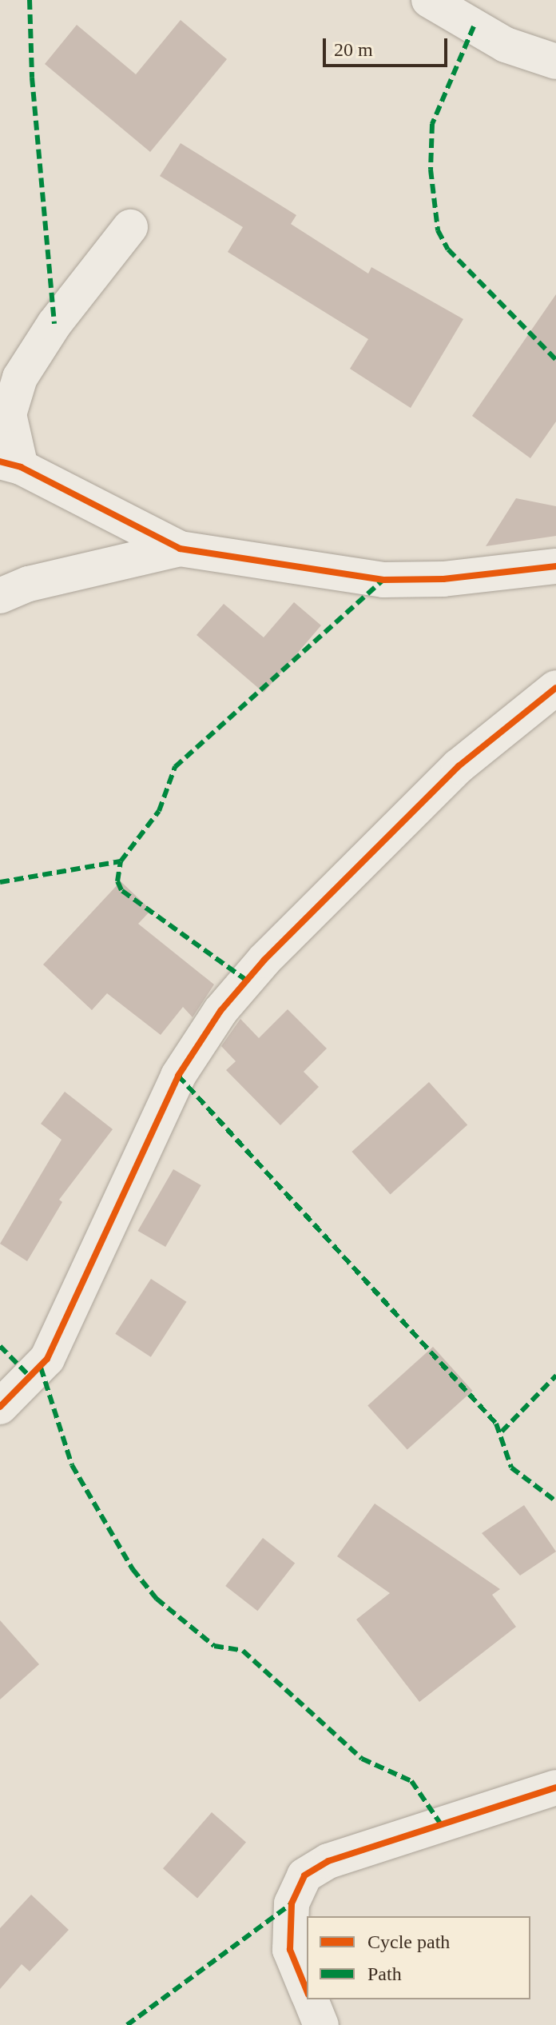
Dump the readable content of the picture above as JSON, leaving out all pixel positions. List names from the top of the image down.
{
  "legend": ["Cycle path", "Path"],
  "scale_bar": "20 m"
}
